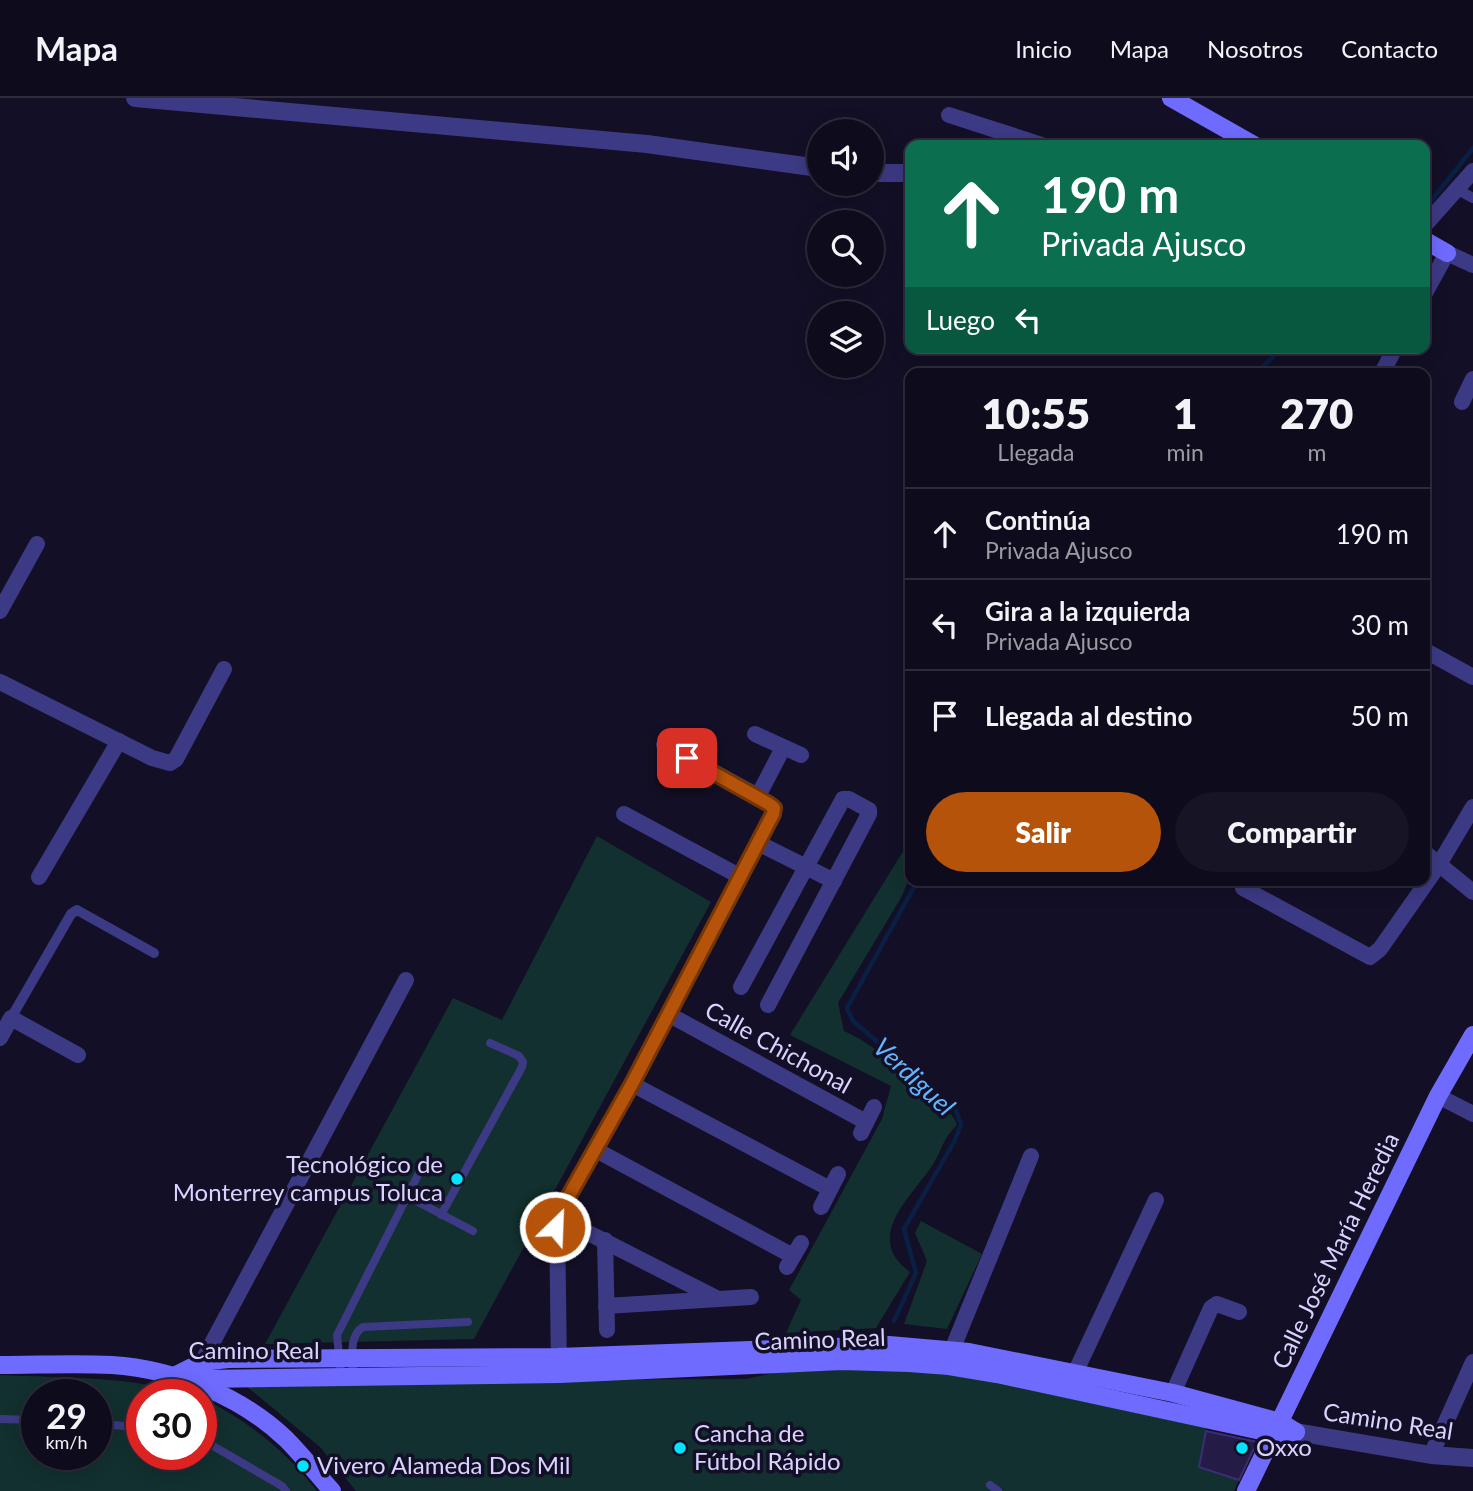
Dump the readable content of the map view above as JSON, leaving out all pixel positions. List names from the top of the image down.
{
  "streets": {
    "main road": ["Calle José María Heredia", "Camino Real"],
    "street": ["Calle Chichonal"]
  },
  "crossings": [
    ["Calle José María Heredia", "Camino Real"]
  ],
  "water": ["Verdiguel"],
  "places": [
    "Tecnológico de Monterrey campus Toluca",
    "Cancha de Fútbol Rápido",
    "Oxxo",
    "Vivero Alameda Dos Mil"
  ],
  "page": {
    "header": "Mapa",
    "nav": [
      "Inicio",
      "Mapa",
      "Nosotros",
      "Contacto"
    ],
    "turn": ["190 m", "Privada Ajusco"],
    "then": "Luego",
    "eta": [
      "10:55",
      "Llegada",
      "1",
      "min",
      "270",
      "m"
    ],
    "list": [
      {
        "name": "Continúa",
        "note": "Privada Ajusco",
        "value": "190 m"
      },
      {
        "name": "Gira a la izquierda",
        "note": "Privada Ajusco",
        "value": "30 m"
      },
      {
        "name": "Llegada al destino",
        "value": "50 m"
      }
    ],
    "buttons": ["Salir", "Compartir"],
    "speed": "29 km/h",
    "limit": "30"
  }
}
